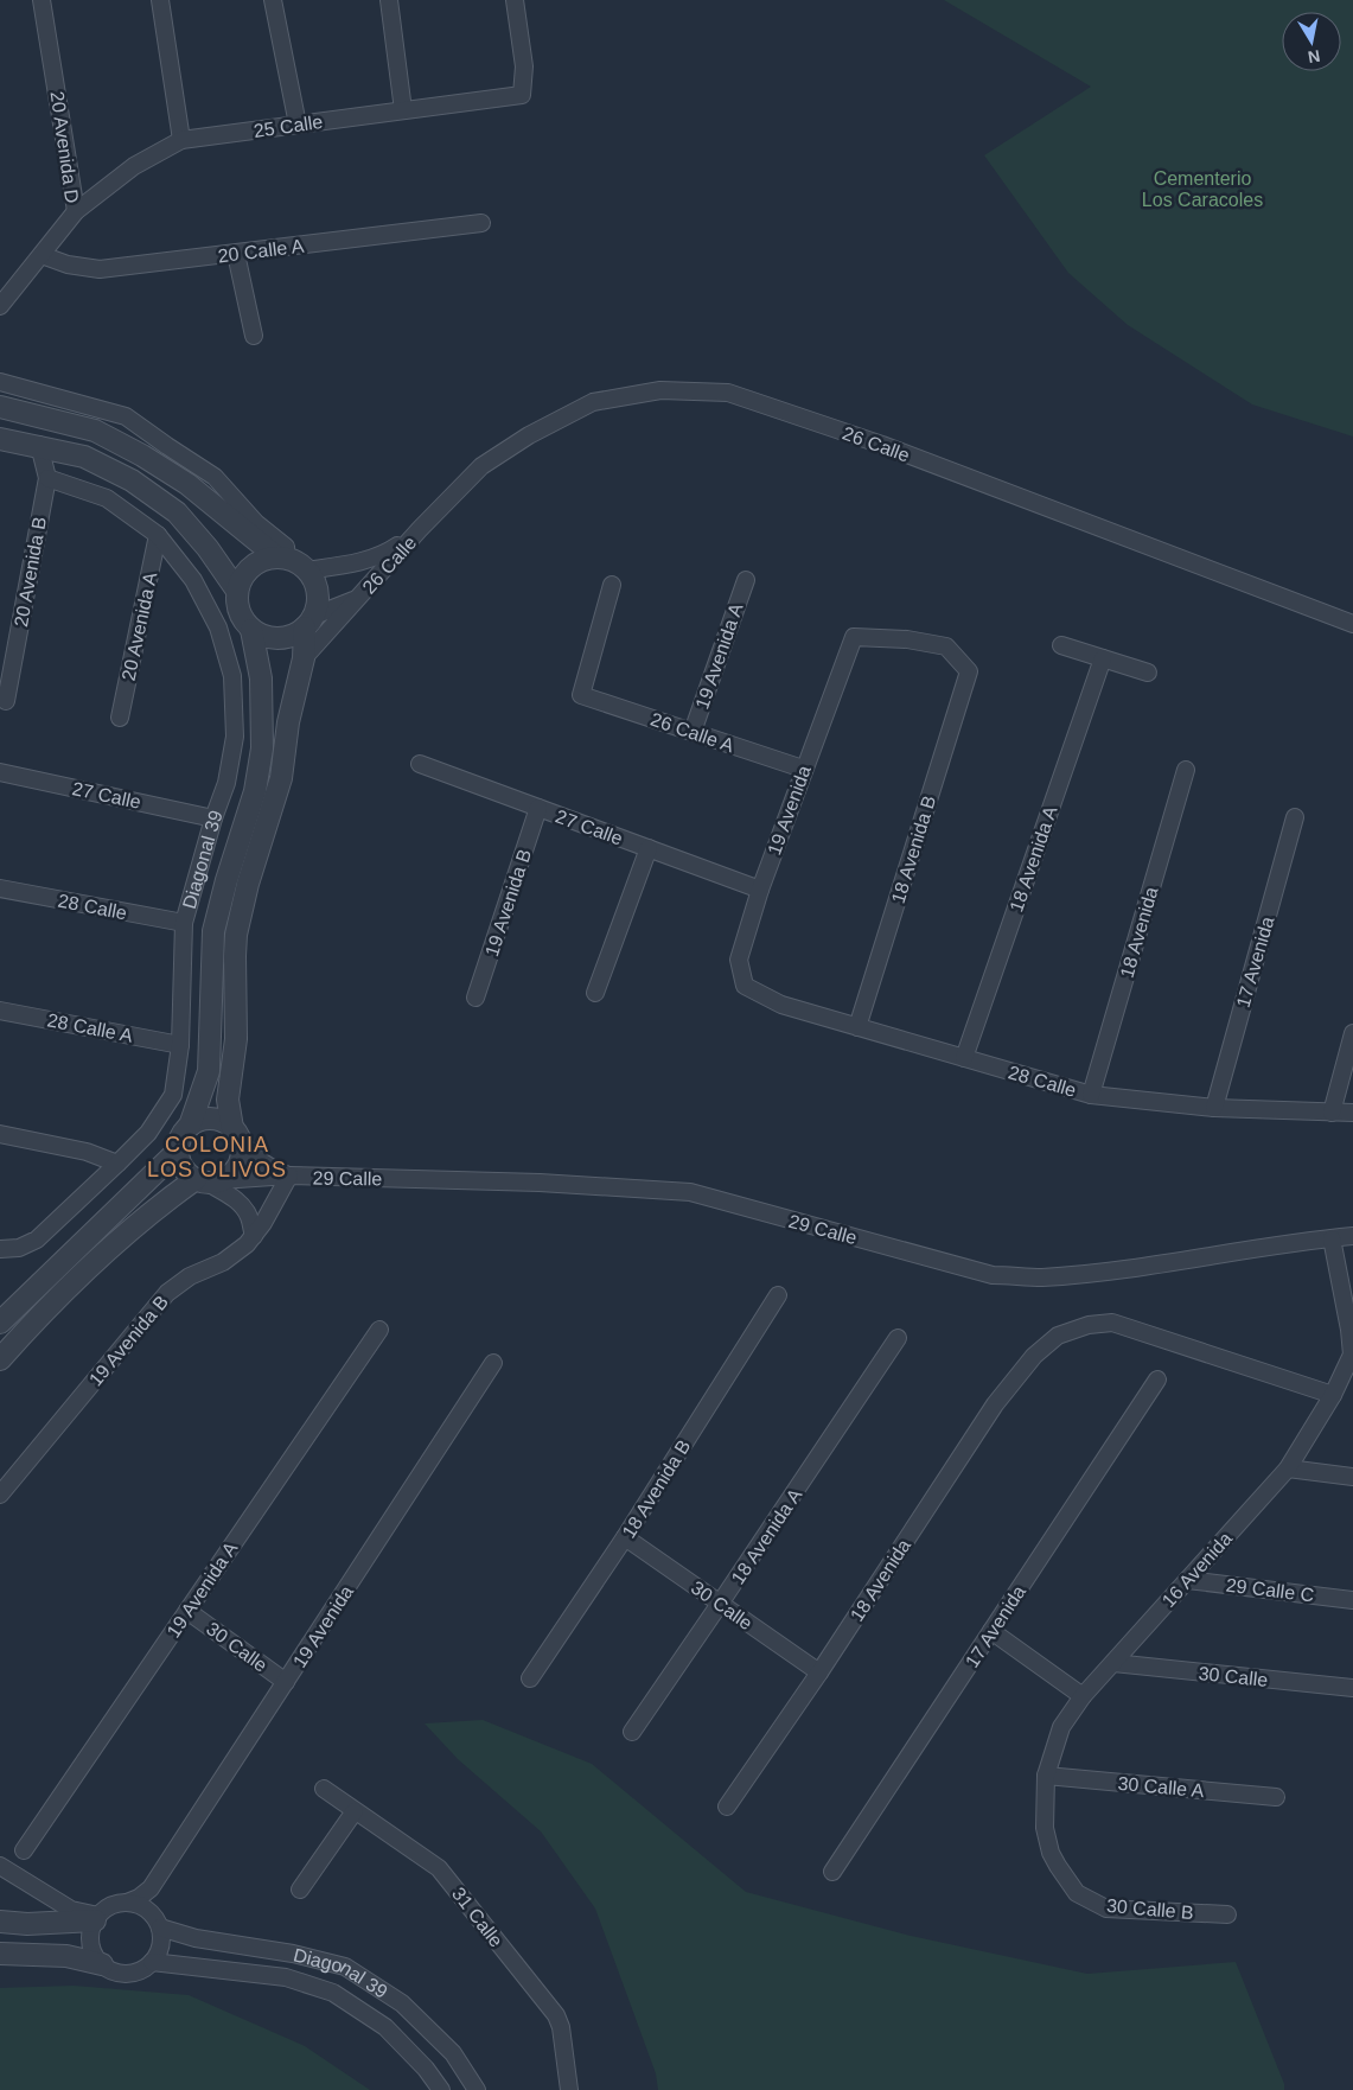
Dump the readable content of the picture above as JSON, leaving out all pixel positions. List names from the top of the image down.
{
  "streets": {
    "street": [
      "25 Calle",
      "20 Avenida D",
      "20 Calle A",
      "26 Calle",
      "20 Avenida B",
      "20 Avenida A",
      "19 Avenida A",
      "26 Calle A",
      "27 Calle",
      "19 Avenida",
      "18 Avenida B",
      "18 Avenida A",
      "Diagonal 39",
      "19 Avenida B",
      "28 Calle",
      "18 Avenida",
      "17 Avenida",
      "28 Calle A",
      "29 Calle",
      "16 Avenida",
      "29 Calle C",
      "30 Calle",
      "30 Calle A",
      "30 Calle B",
      "31 Calle"
    ]
  },
  "crossings": [
    ["25 Calle", "20 Avenida D"],
    ["20 Avenida D", "20 Calle A"],
    ["26 Calle", "Diagonal 39"],
    ["20 Avenida B", "Diagonal 39"],
    ["20 Avenida A", "Diagonal 39"],
    ["19 Avenida A", "26 Calle A"],
    ["19 Avenida A", "30 Calle"],
    ["26 Calle A", "19 Avenida"],
    ["27 Calle", "19 Avenida"],
    ["27 Calle", "Diagonal 39"],
    ["27 Calle", "19 Avenida B"],
    ["19 Avenida", "18 Avenida B"],
    ["19 Avenida", "Diagonal 39"],
    ["19 Avenida", "28 Calle"],
    ["19 Avenida", "30 Calle"],
    ["18 Avenida B", "28 Calle"],
    ["18 Avenida B", "30 Calle"],
    ["18 Avenida A", "28 Calle"],
    ["18 Avenida A", "30 Calle"],
    ["Diagonal 39", "28 Calle"],
    ["Diagonal 39", "28 Calle A"],
    ["Diagonal 39", "29 Calle"],
    ["19 Avenida B", "29 Calle"],
    ["28 Calle", "18 Avenida"],
    ["28 Calle", "17 Avenida"],
    ["18 Avenida", "16 Avenida"],
    ["18 Avenida", "30 Calle"],
    ["29 Calle", "16 Avenida"],
    ["16 Avenida", "29 Calle C"],
    ["16 Avenida", "30 Calle"],
    ["16 Avenida", "30 Calle A"],
    ["16 Avenida", "30 Calle B"]
  ],
  "districts": ["COLONIA LOS OLIVOS"],
  "parks": ["Cementerio Los Caracoles"],
  "north": "bottom"
}
